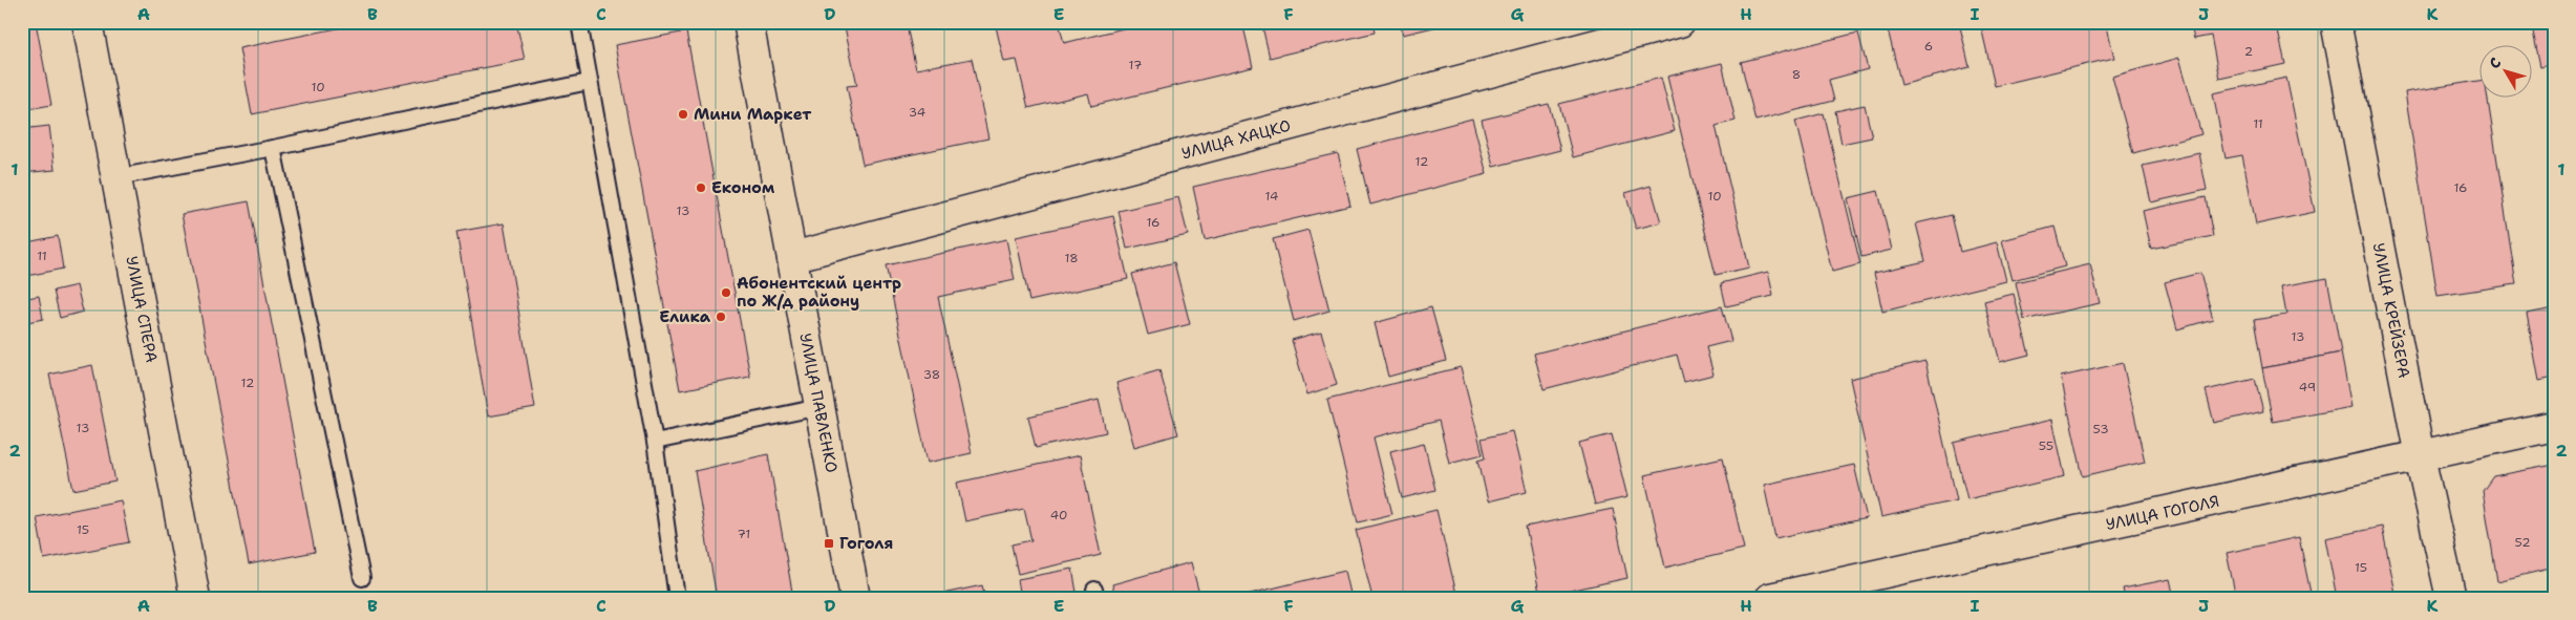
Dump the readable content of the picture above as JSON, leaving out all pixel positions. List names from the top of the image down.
{
  "streets": {
    "street": [
      "УЛИЦА ХАЦКО",
      "УЛИЦА СПЕРА",
      "УЛИЦА КРЕЙЗЕРА",
      "УЛИЦА ПАВЛЕНКО",
      "УЛИЦА ГОГОЛЯ"
    ]
  },
  "crossings": [
    ["УЛИЦА ХАЦКО", "УЛИЦА ПАВЛЕНКО"],
    ["УЛИЦА КРЕЙЗЕРА", "УЛИЦА ГОГОЛЯ"]
  ],
  "places": {
    "other": [
      "Мини Маркет",
      "Економ",
      "Абонентский центр по Ж/д району",
      "Елика"
    ],
    "transit": ["Гоголя"]
  },
  "house_numbers": [
    "6",
    "2",
    "17",
    "8",
    "10",
    "34",
    "11",
    "12",
    "16",
    "14",
    "10",
    "13",
    "16",
    "11",
    "18",
    "13",
    "38",
    "12",
    "49",
    "13",
    "53",
    "55",
    "40",
    "15",
    "71",
    "52",
    "15"
  ],
  "north": "top left",
  "grid": {
    "columns": [
      "A",
      "B",
      "C",
      "D",
      "E",
      "F",
      "G",
      "H",
      "I",
      "J",
      "K"
    ],
    "rows": ["1", "2"]
  }
}
